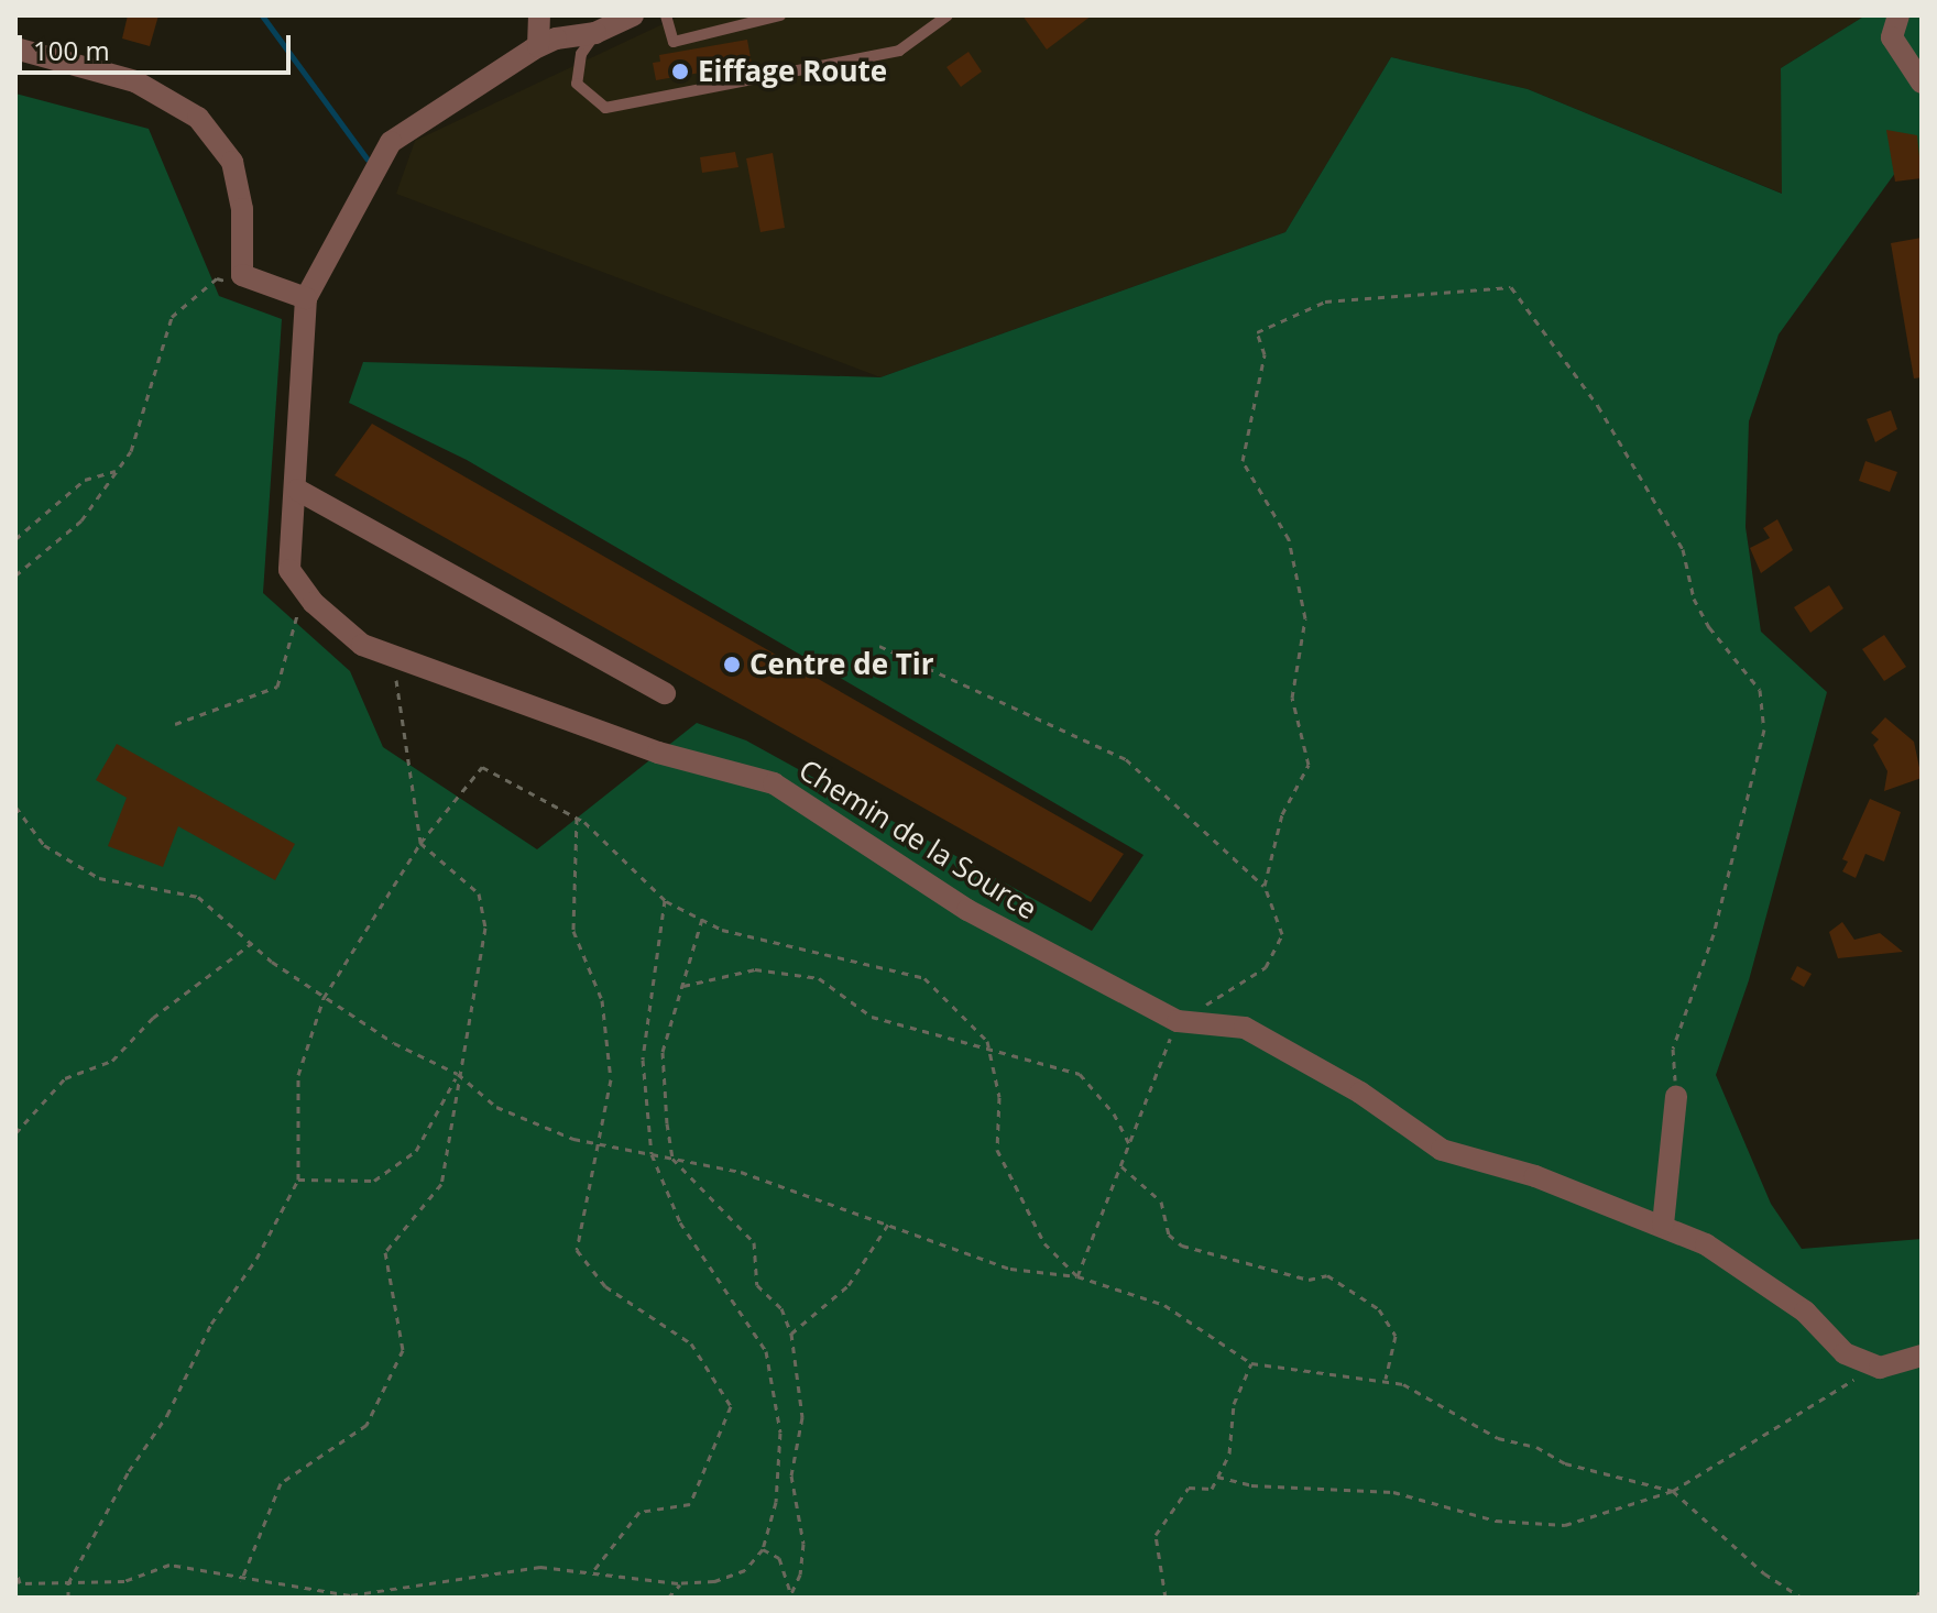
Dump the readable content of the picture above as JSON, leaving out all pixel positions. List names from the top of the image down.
{
  "streets": {
    "street": ["Chemin de la Source"]
  },
  "places": ["Eiffage Route", "Centre de Tir"],
  "scale_bar": "100 m"
}
